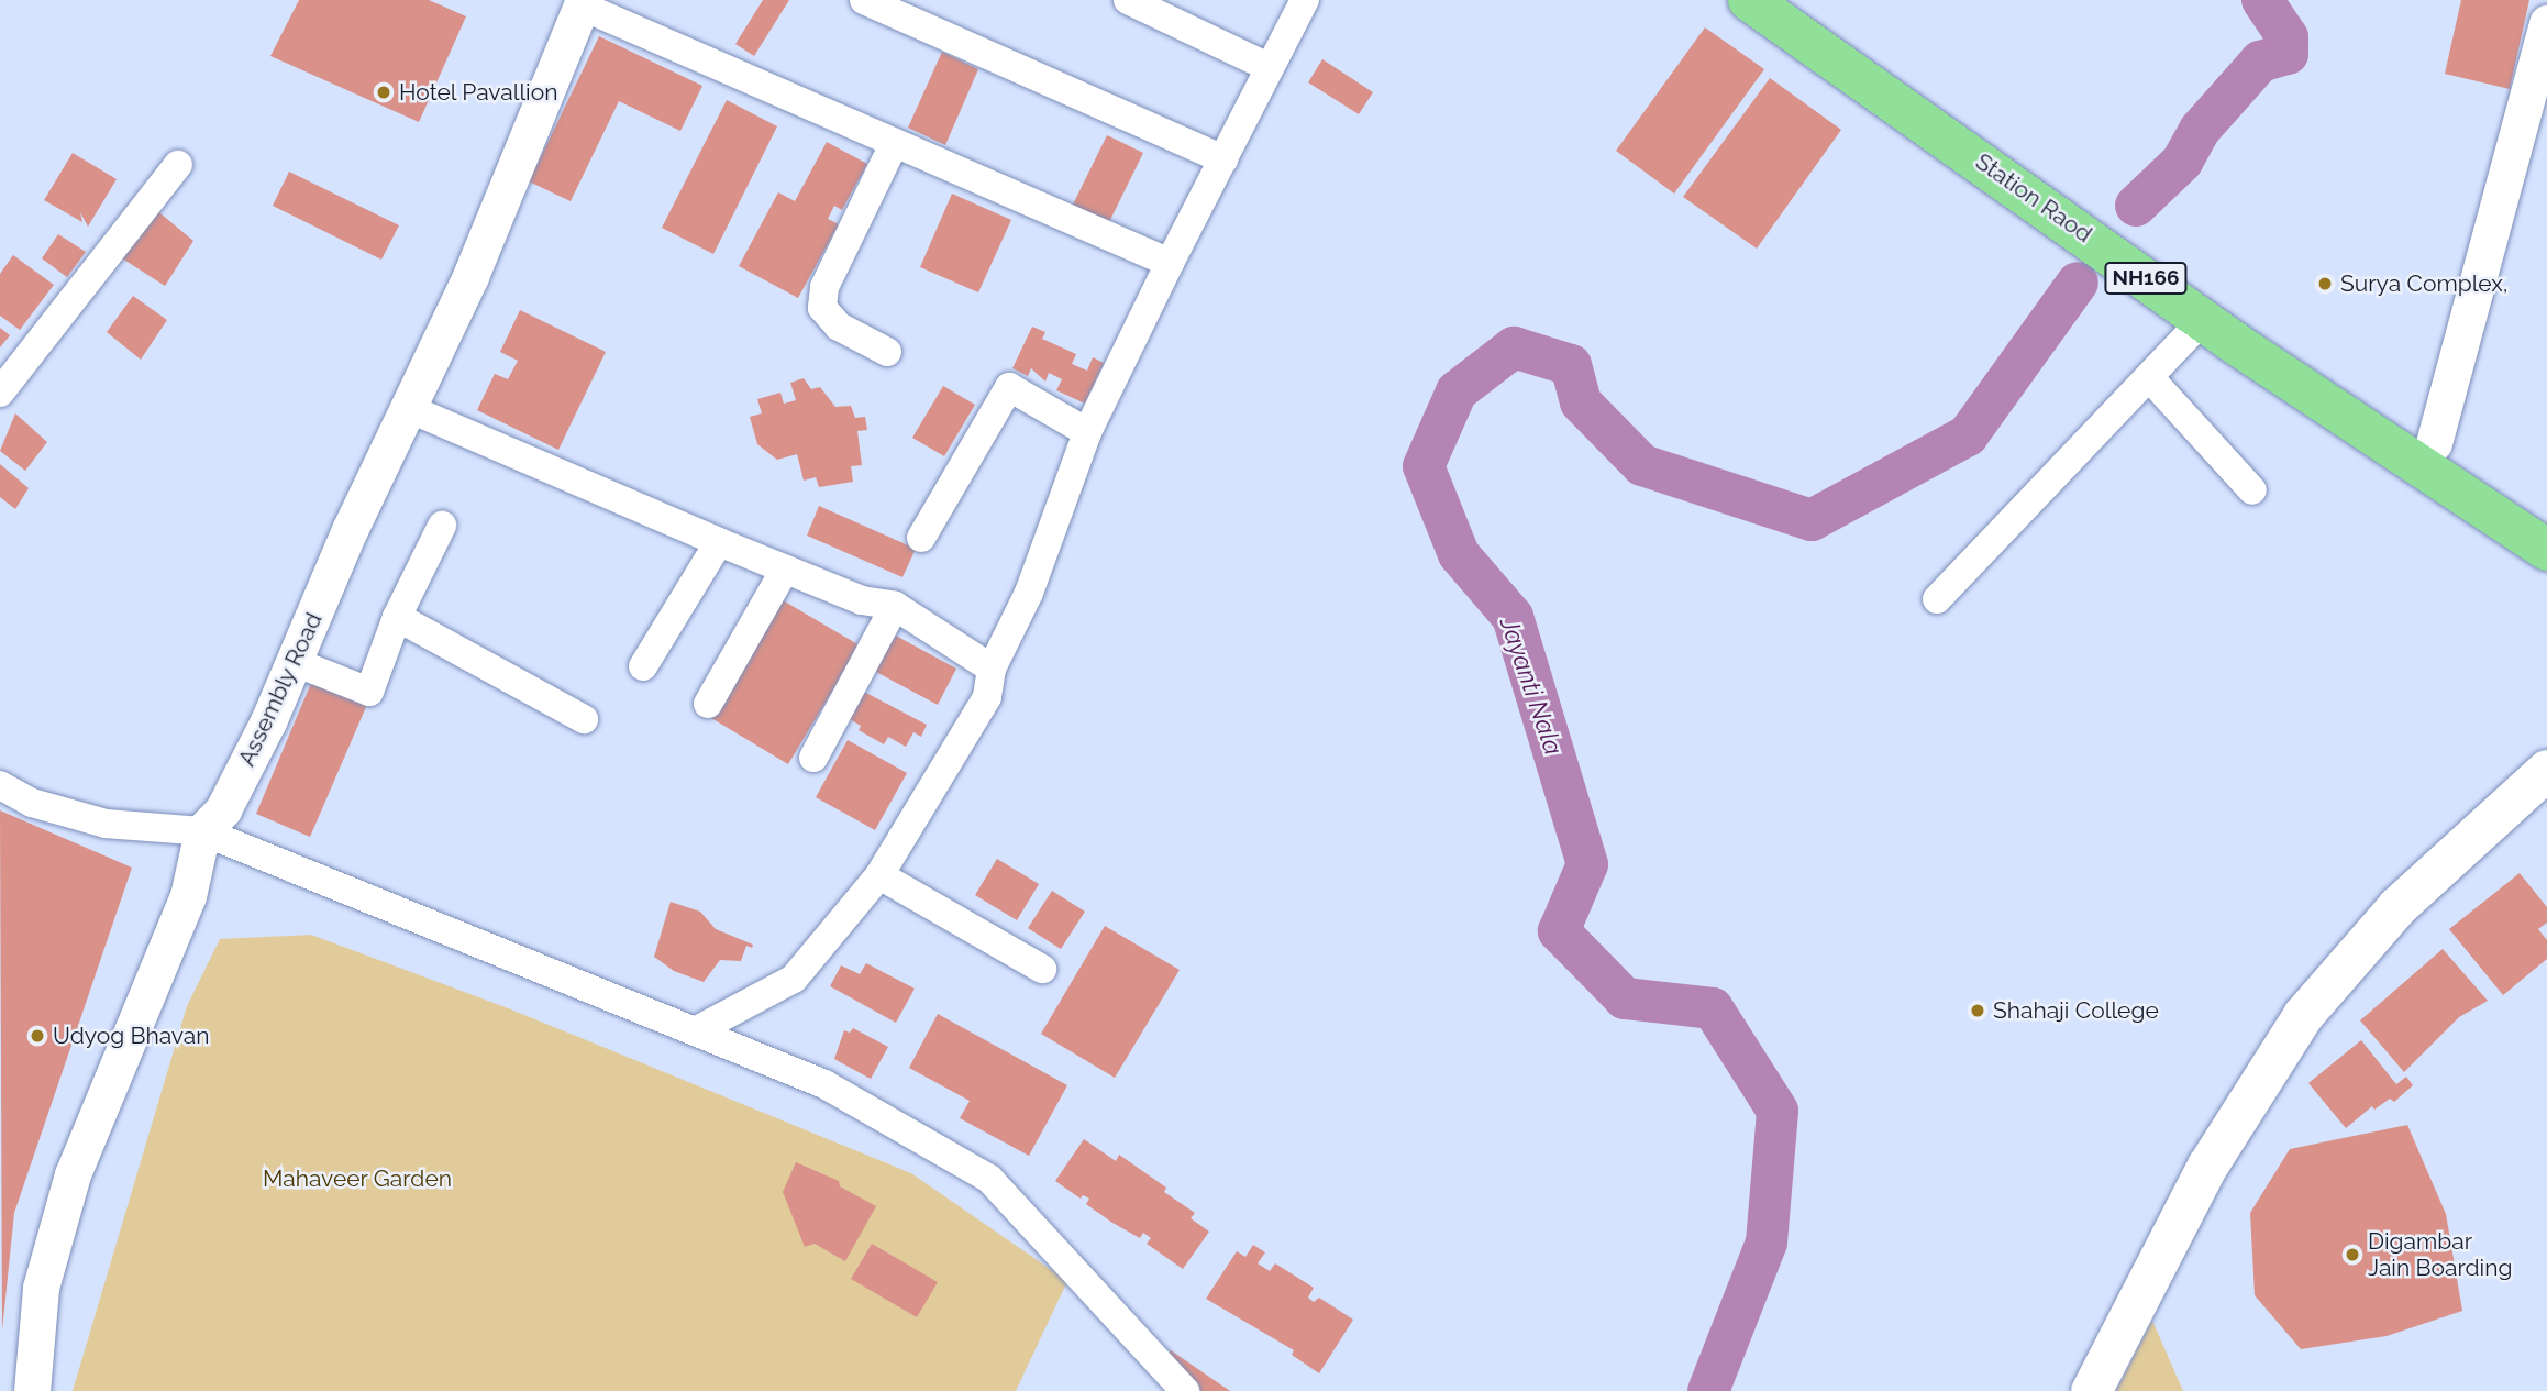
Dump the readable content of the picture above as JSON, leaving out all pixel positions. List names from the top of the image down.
{
  "streets": {
    "highway": ["Station Raod", "NH166"],
    "street": ["Assembly Road"]
  },
  "water": ["Jayanti Nala"],
  "parks": ["Mahaveer Garden"],
  "places": [
    "Hotel Pavallion",
    "Surya Complex,",
    "Shahaji College",
    "Udyog Bhavan",
    "Digambar Jain Boarding"
  ]
}
